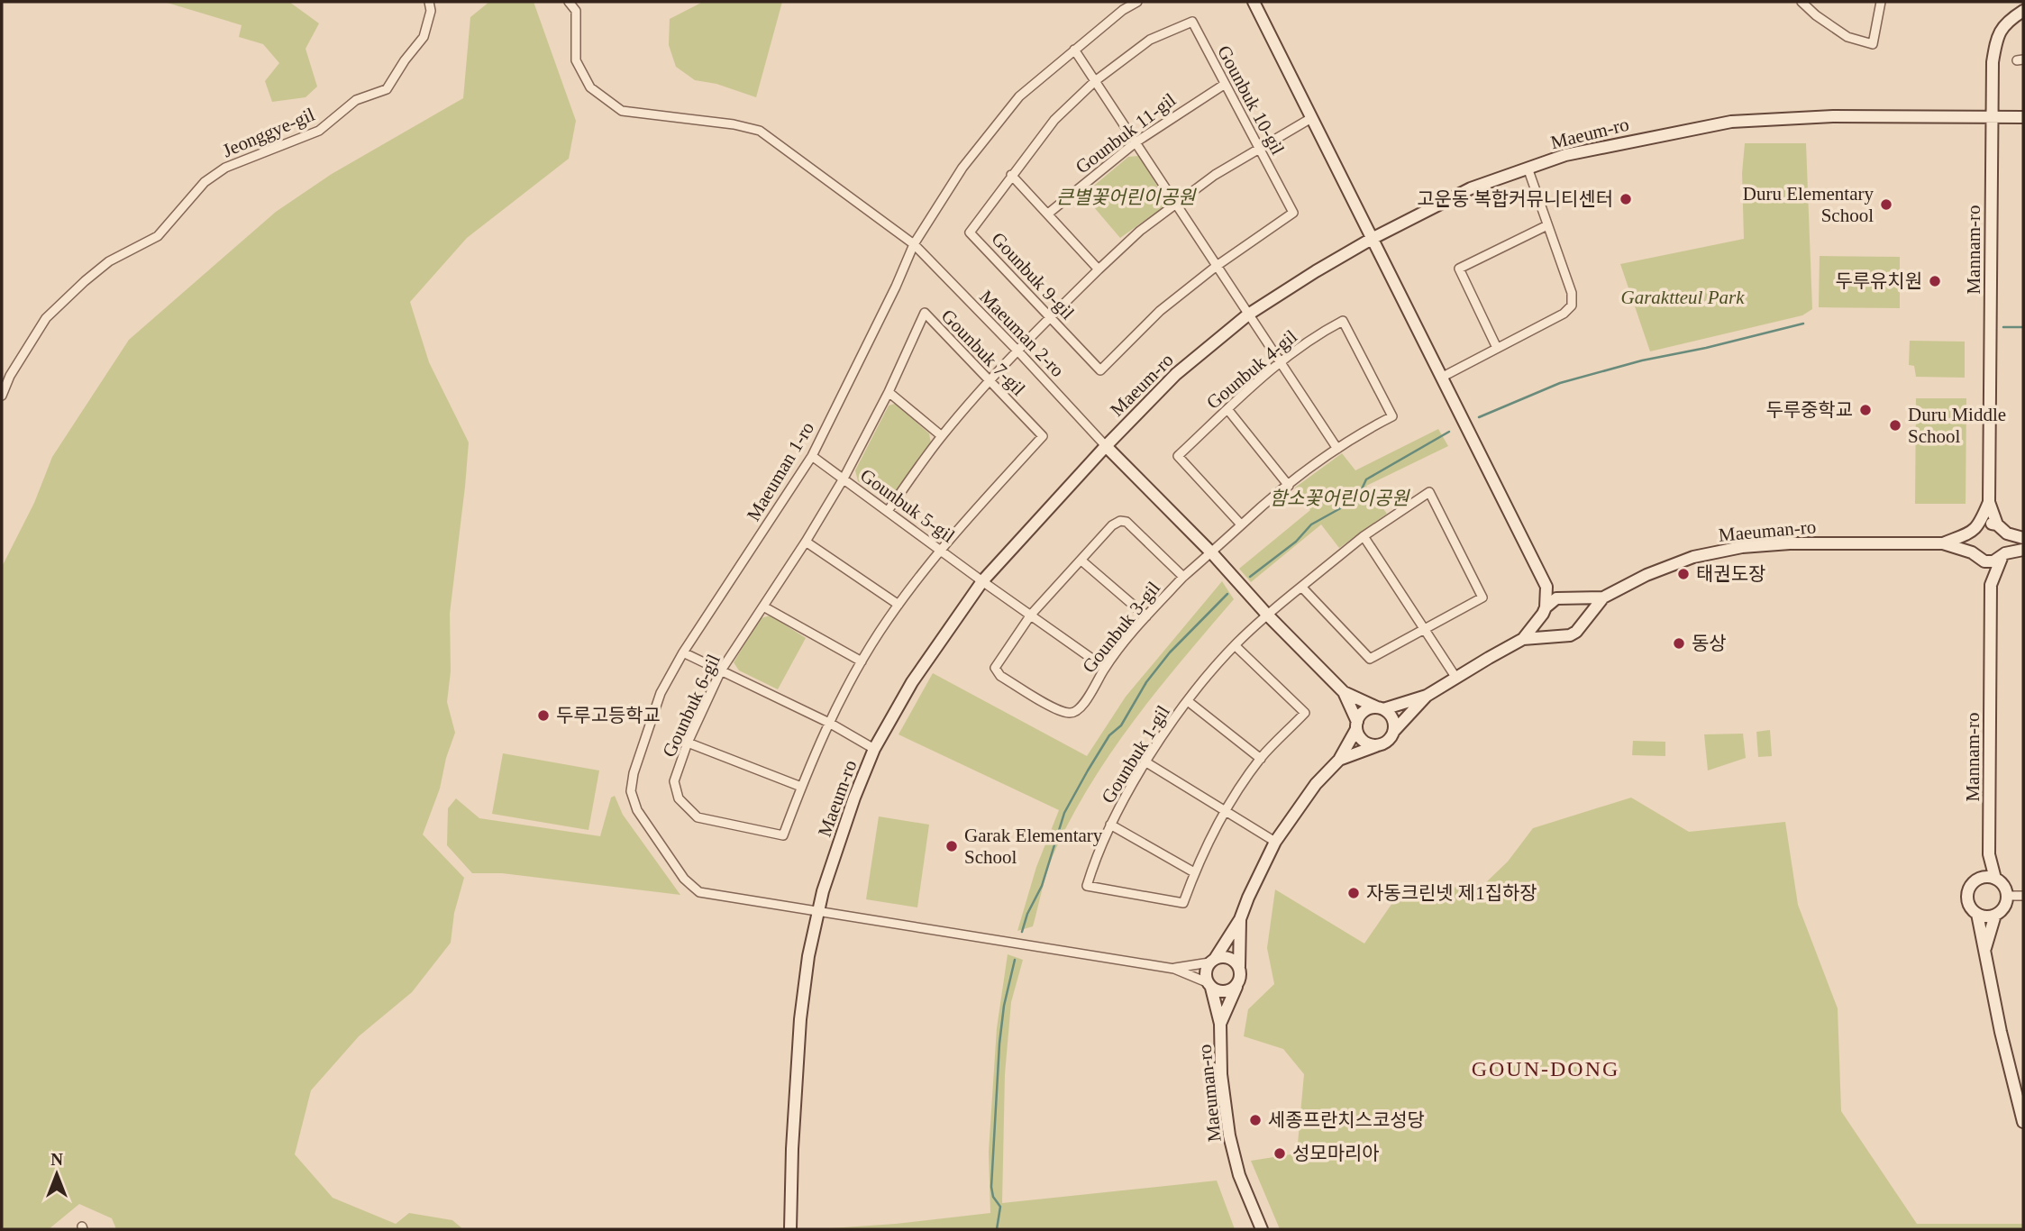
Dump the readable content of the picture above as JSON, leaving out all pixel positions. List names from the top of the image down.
{
  "streets": {
    "street": [
      "Gounbuk 10-gil",
      "Jeonggye-gil",
      "Gounbuk 11-gil",
      "Maeum-ro",
      "Mannam-ro",
      "Gounbuk 9-gil",
      "Maeuman 2-ro",
      "Gounbuk 7-gil",
      "Gounbuk 4-gil",
      "Maeuman 1-ro",
      "Gounbuk 5-gil",
      "Maeuman-ro",
      "Gounbuk 3-gil",
      "Gounbuk 6-gil",
      "Gounbuk 1-gil"
    ]
  },
  "crossings": [
    ["Gounbuk 10-gil", "Gounbuk 11-gil"],
    ["Gounbuk 10-gil", "Gounbuk 9-gil"],
    ["Maeum-ro", "Mannam-ro"],
    ["Maeum-ro", "Maeuman 2-ro"],
    ["Maeum-ro", "Maeuman 1-ro"],
    ["Maeum-ro", "Gounbuk 5-gil"],
    ["Maeuman 2-ro", "Maeuman 1-ro"],
    ["Gounbuk 7-gil", "Gounbuk 5-gil"],
    ["Gounbuk 7-gil", "Gounbuk 6-gil"],
    ["Gounbuk 4-gil", "Gounbuk 3-gil"],
    ["Maeuman 1-ro", "Gounbuk 5-gil"],
    ["Gounbuk 5-gil", "Gounbuk 3-gil"],
    ["Gounbuk 5-gil", "Gounbuk 6-gil"]
  ],
  "districts": ["GOUN-DONG"],
  "parks": ["큰별꽃어린이공원", "Garaktteul Park", "함소꽃어린이공원"],
  "places": [
    "고운동 복합커뮤니티센터",
    "Duru Elementary School",
    "두루유치원",
    "두루중학교",
    "Duru Middle School",
    "태권도장",
    "동상",
    "두루고등학교",
    "Garak Elementary School",
    "자동크린넷 제1집하장",
    "세종프란치스코성당",
    "성모마리아"
  ],
  "north": "top"
}
